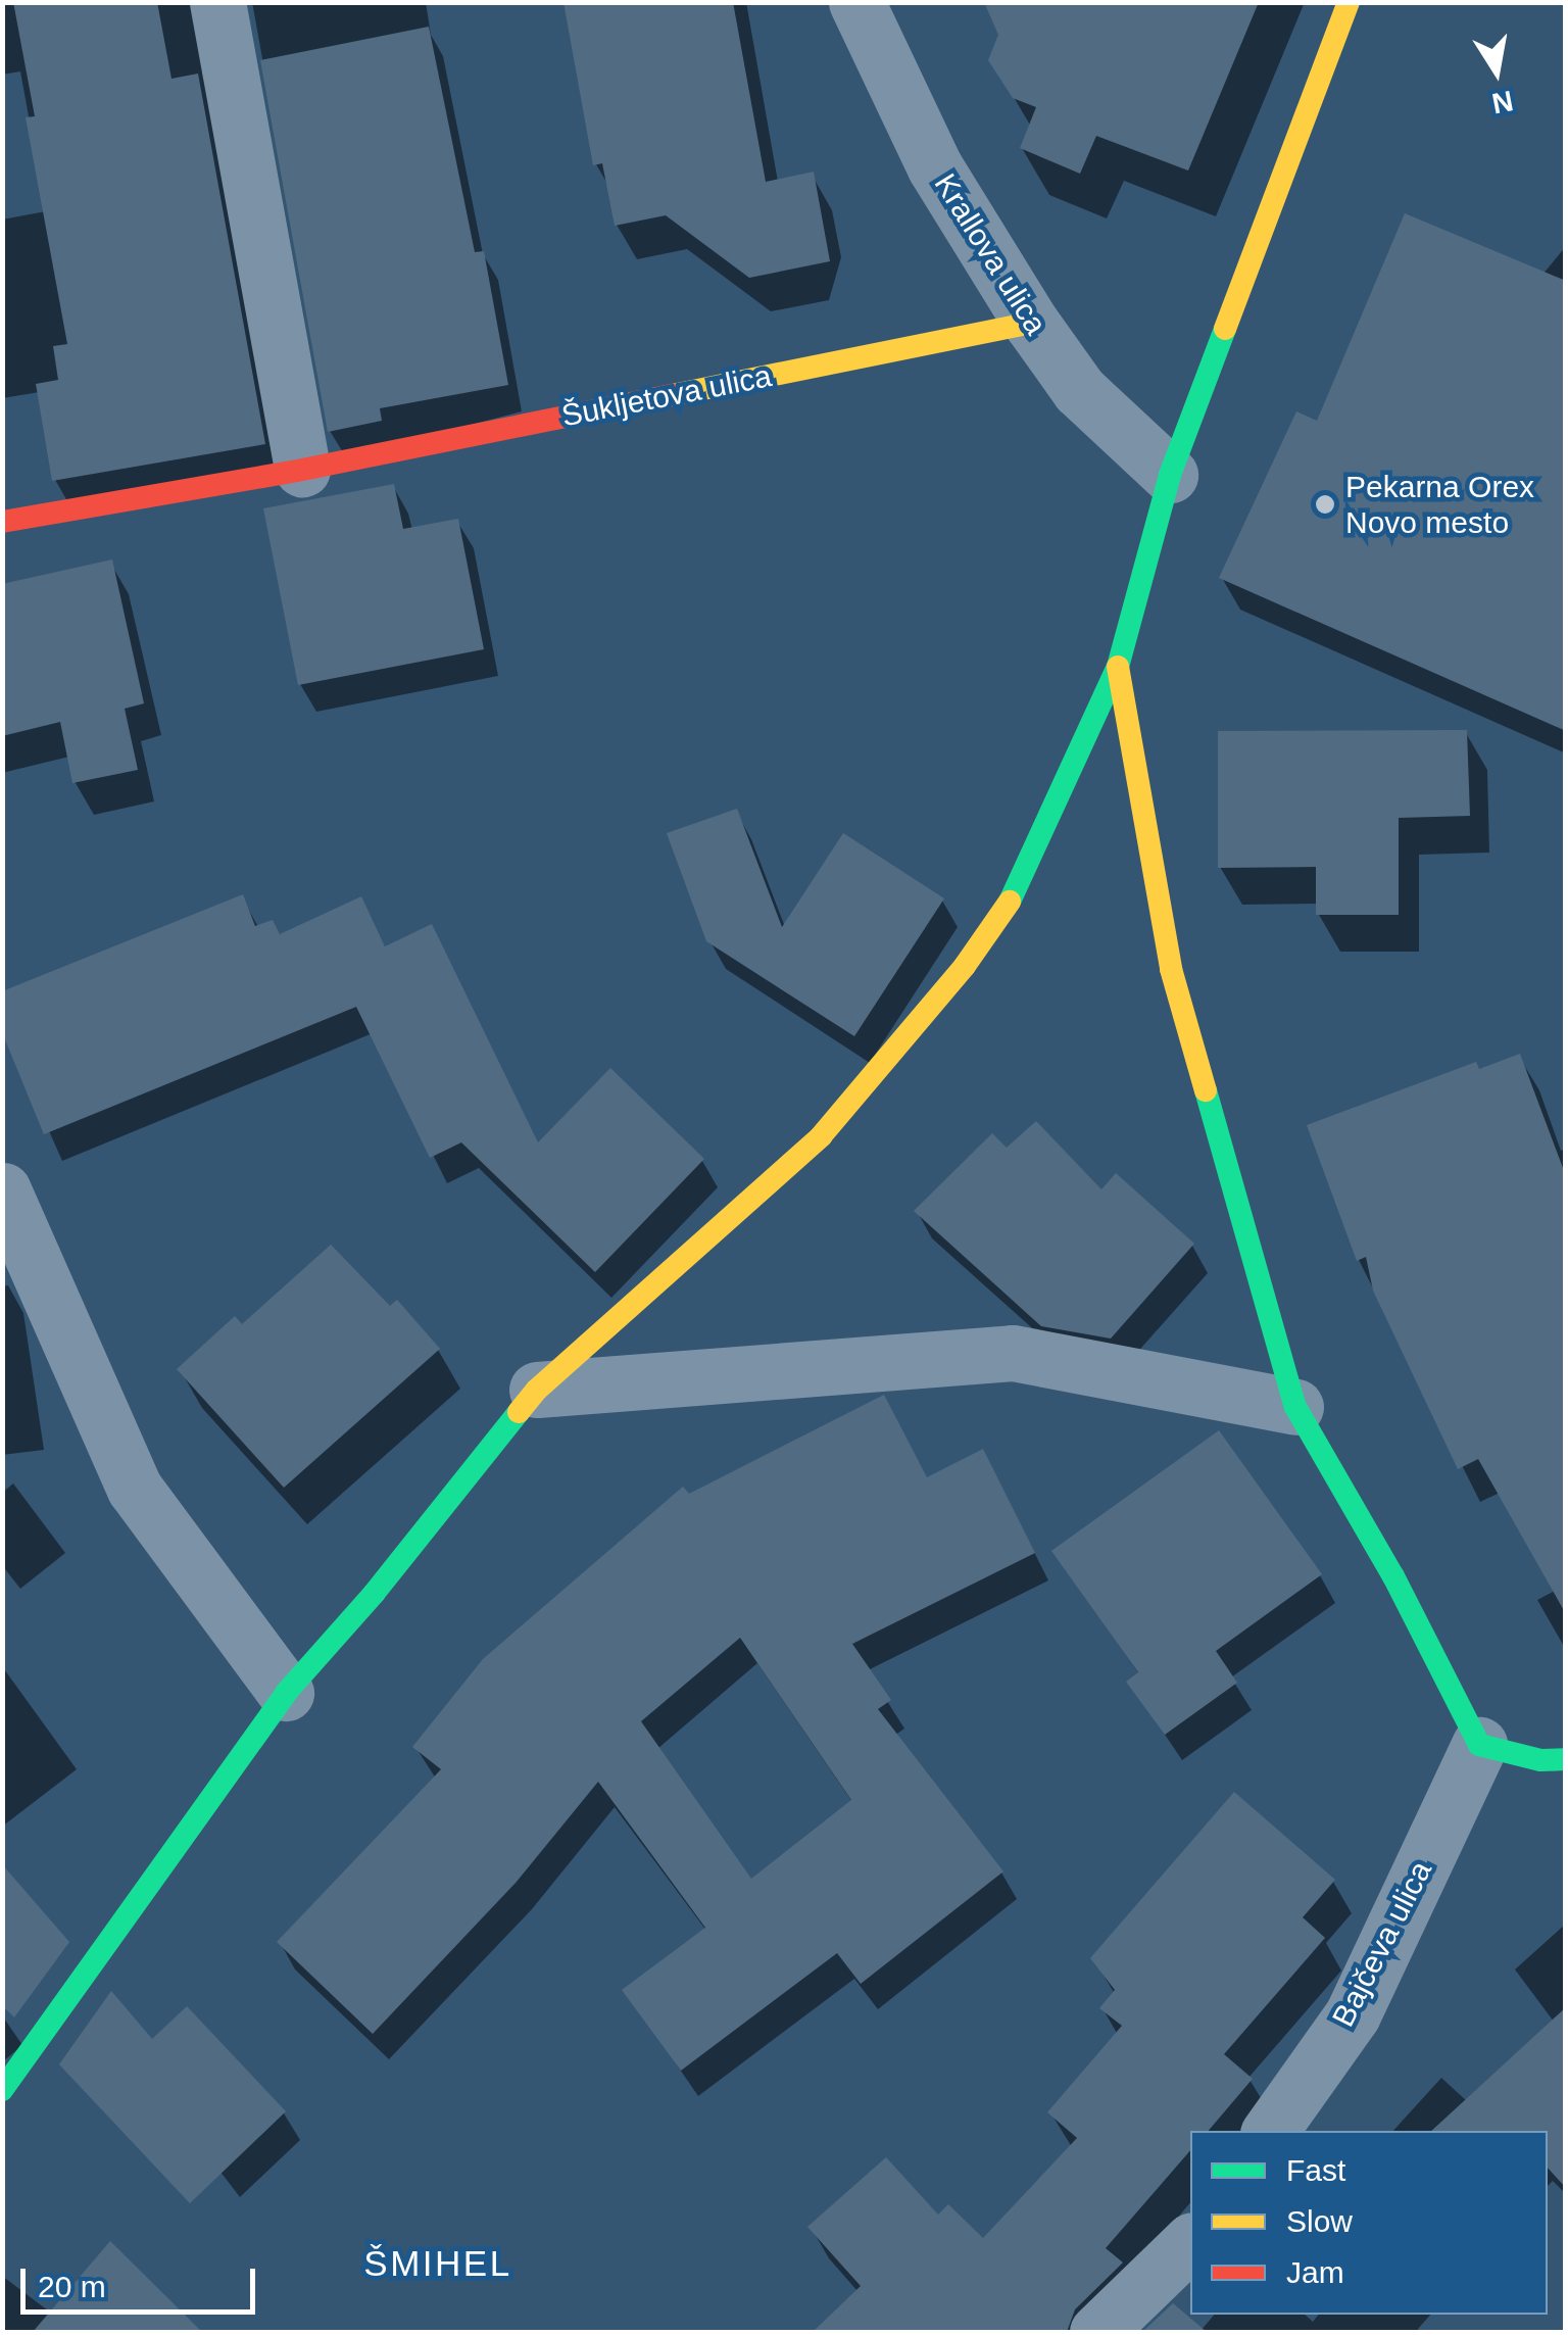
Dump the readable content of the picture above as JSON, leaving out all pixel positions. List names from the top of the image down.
{
  "streets": {
    "street": ["Krallova ulica", "Šukljetova ulica", "Bajčeva ulica"]
  },
  "crossings": [
    ["Krallova ulica", "Šukljetova ulica"]
  ],
  "districts": ["ŠMIHEL"],
  "places": ["Pekarna Orex Novo mesto"],
  "legend": ["Fast", "Slow", "Jam"],
  "scale_bar": "20 m",
  "north": "bottom"
}
